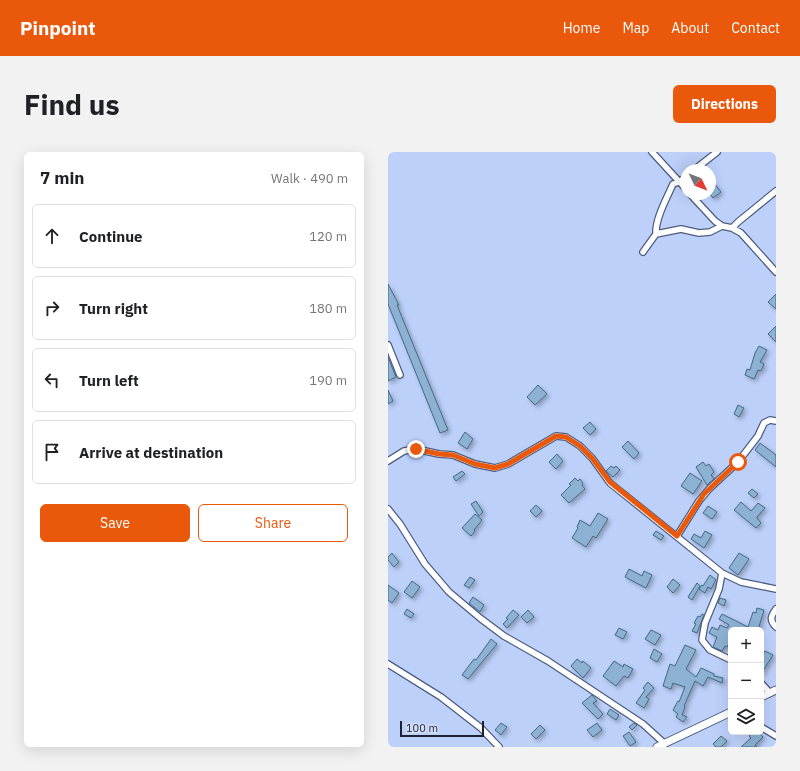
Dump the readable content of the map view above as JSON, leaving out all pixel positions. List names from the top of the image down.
{
  "scale_bar": "100 m",
  "north": "bottom right",
  "page": {
    "header": "Pinpoint",
    "nav": [
      "Home",
      "Map",
      "About",
      "Contact"
    ],
    "buttons": [
      "Directions",
      ["Save", "Share"]
    ],
    "title": "Find us",
    "heading": ["7 min", "Walk · 490 m"],
    "list": [
      ["Continue", "120 m"],
      ["Turn right", "180 m"],
      ["Turn left", "190 m"],
      "Arrive at destination"
    ],
    "map_buttons": ["+", "−"],
    "scale": "100 m"
  }
}
